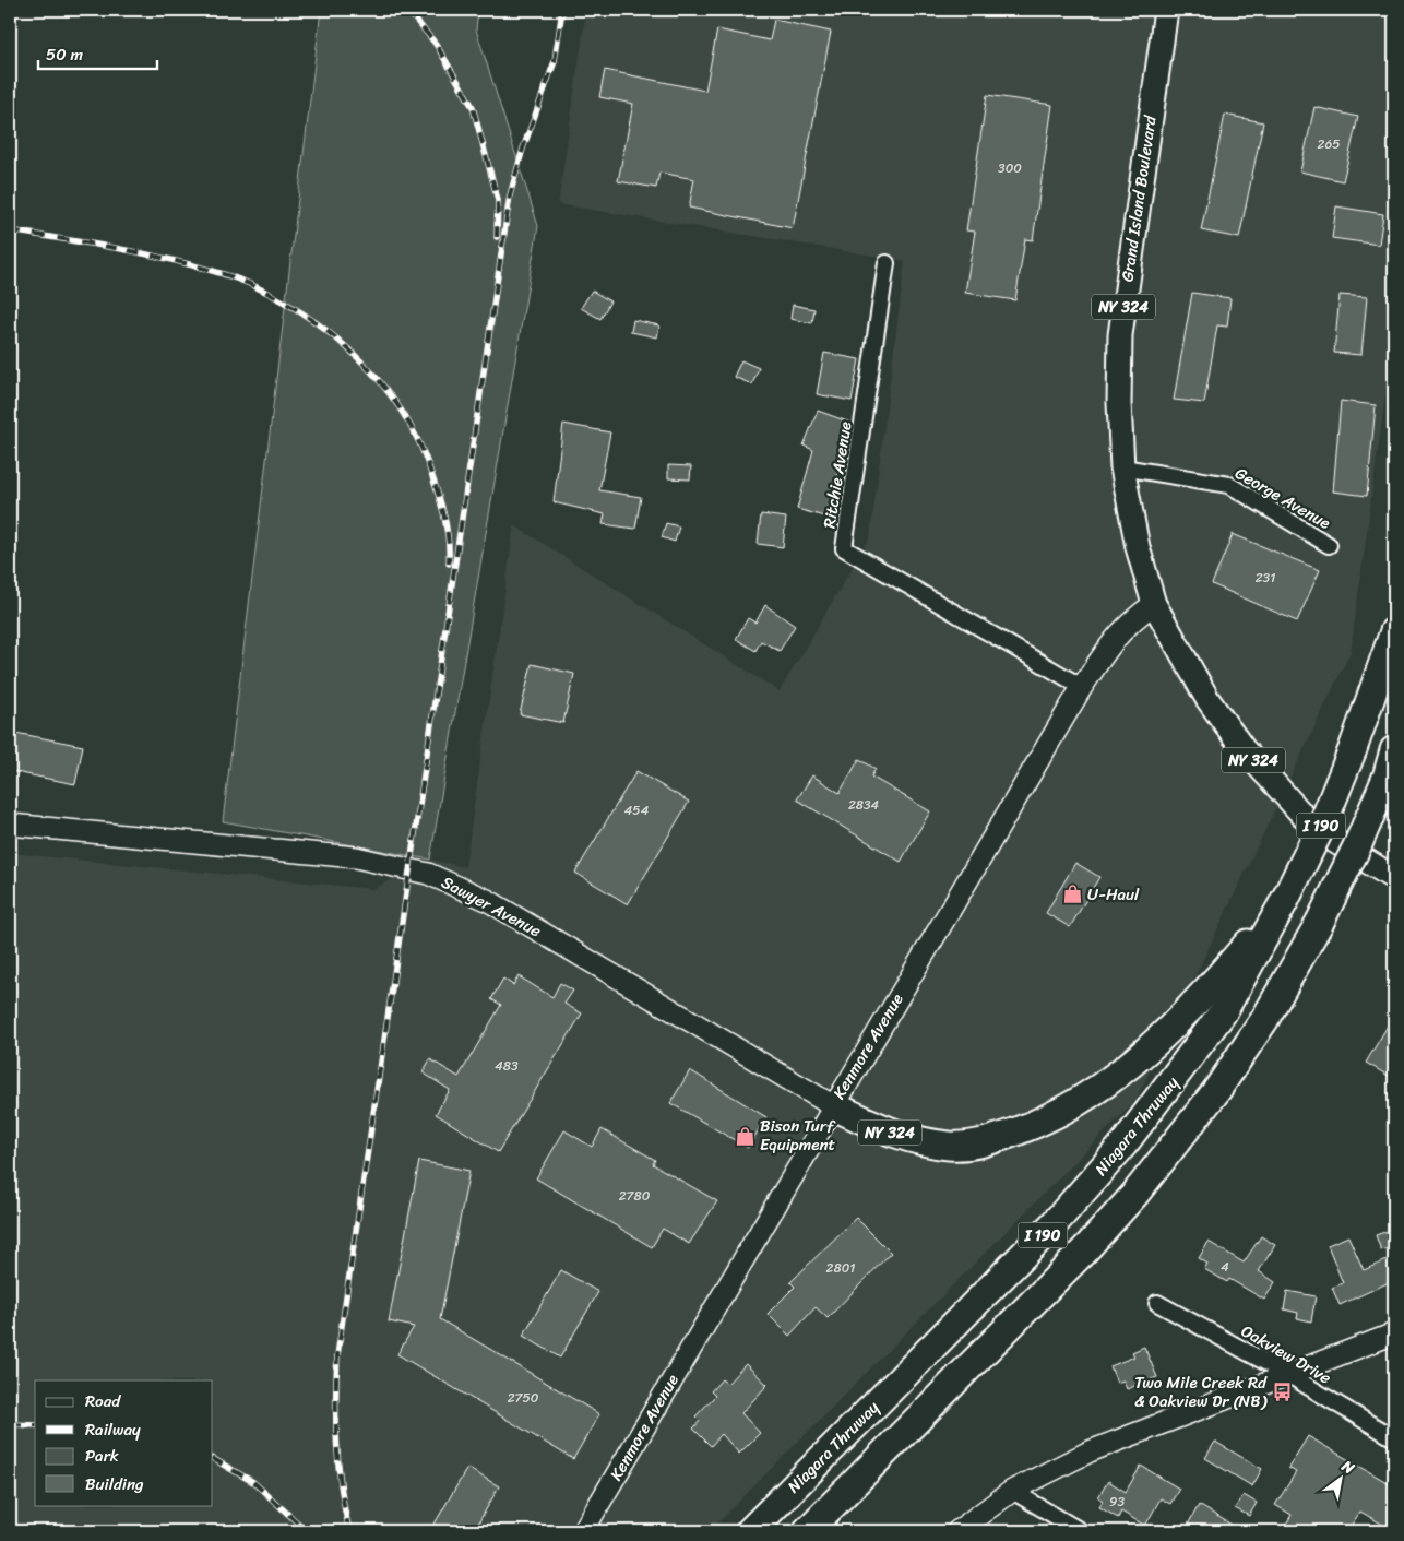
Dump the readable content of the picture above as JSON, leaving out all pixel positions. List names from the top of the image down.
{
  "streets": {
    "highway": ["NY 324", "I 190", "Niagara Thruway"],
    "main road": ["Grand Island Boulevard"],
    "street": [
      "Ritchie Avenue",
      "George Avenue",
      "Sawyer Avenue",
      "Kenmore Avenue",
      "Oakview Drive"
    ]
  },
  "crossings": [
    ["Grand Island Boulevard", "George Avenue"],
    ["Grand Island Boulevard", "Kenmore Avenue"],
    ["NY 324", "Sawyer Avenue"],
    ["NY 324", "Kenmore Avenue"],
    ["NY 324", "Niagara Thruway"],
    ["Ritchie Avenue", "Kenmore Avenue"],
    ["Sawyer Avenue", "Kenmore Avenue"]
  ],
  "places": {
    "shop": ["U-Haul", "Bison Turf Equipment"],
    "bus stop": ["Two Mile Creek Rd & Oakview Dr (NB)"]
  },
  "house_numbers": [
    "265",
    "300",
    "231",
    "2834",
    "454",
    "483",
    "2780",
    "4",
    "2801",
    "2750",
    "93"
  ],
  "legend": [
    "Road",
    "Railway",
    "Park",
    "Building"
  ],
  "scale_bar": "50 m",
  "north": "top right"
}
